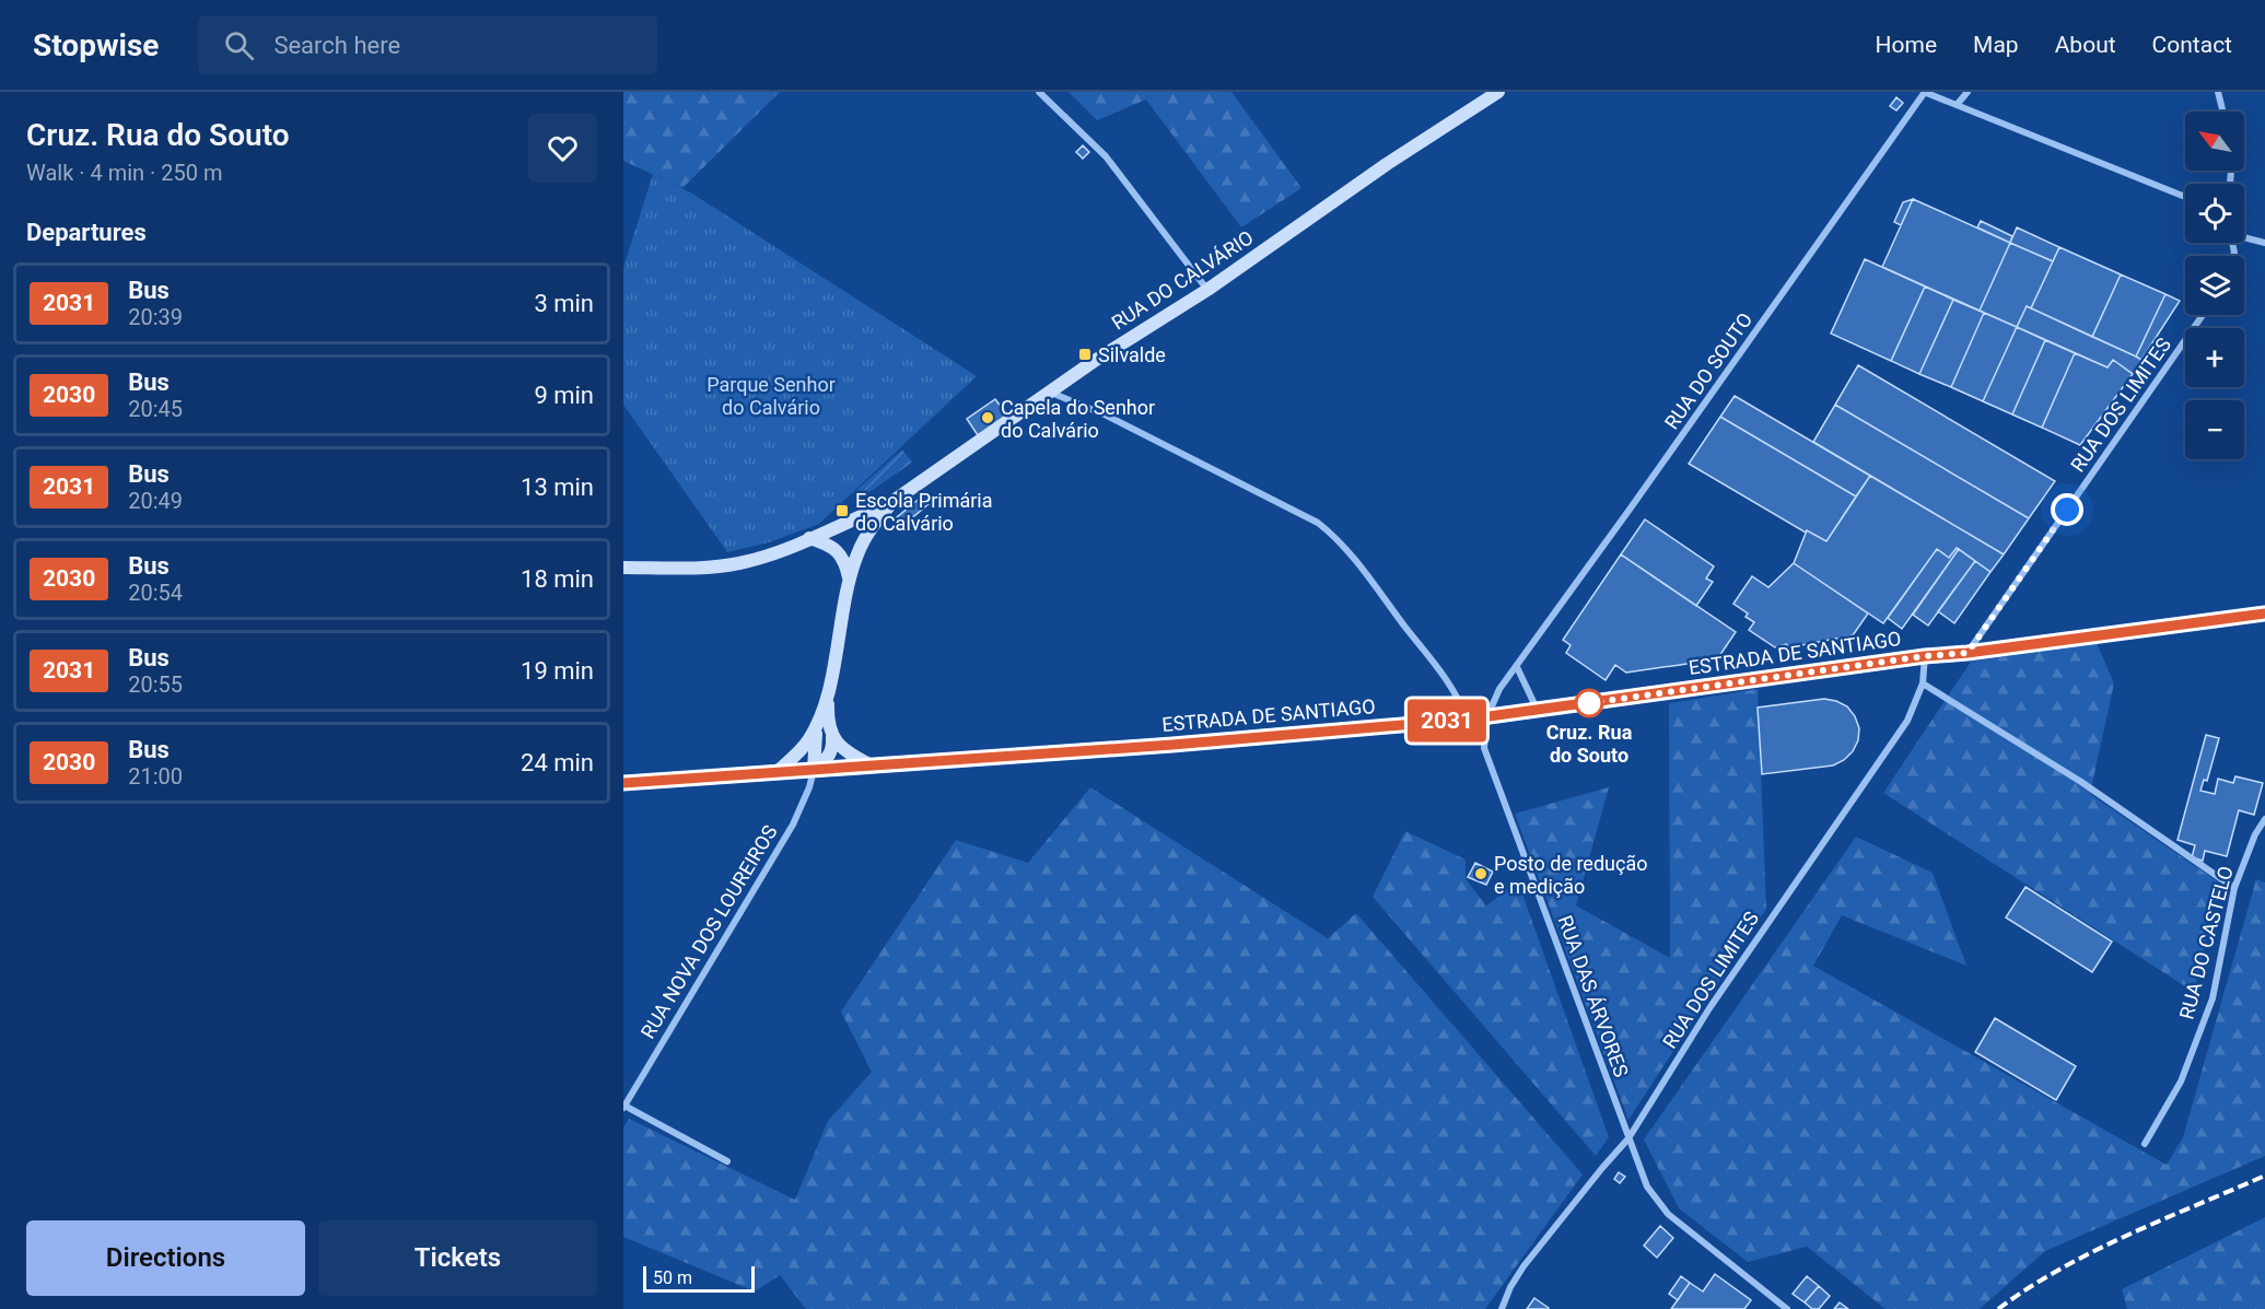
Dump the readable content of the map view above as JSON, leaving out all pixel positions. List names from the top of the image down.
{
  "streets": {
    "main road": ["RUA DO CALVÁRIO", "ESTRADA DE SANTIAGO"],
    "street": [
      "RUA DO SOUTO",
      "RUA DOS LIMITES",
      "RUA NOVA DOS LOUREIROS",
      "RUA DO CASTELO",
      "RUA DAS ÁRVORES"
    ]
  },
  "crossings": [
    ["RUA DO CALVÁRIO", "ESTRADA DE SANTIAGO"],
    ["RUA DO CALVÁRIO", "RUA NOVA DOS LOUREIROS"],
    ["RUA DO SOUTO", "ESTRADA DE SANTIAGO"],
    ["RUA DO SOUTO", "RUA DAS ÁRVORES"],
    ["RUA DOS LIMITES", "ESTRADA DE SANTIAGO"],
    ["RUA DOS LIMITES", "RUA DAS ÁRVORES"],
    ["ESTRADA DE SANTIAGO", "RUA NOVA DOS LOUREIROS"],
    ["ESTRADA DE SANTIAGO", "RUA DAS ÁRVORES"]
  ],
  "parks": ["Parque Senhor do Calvário"],
  "places": {
    "transit": ["Silvalde", "Escola Primária do Calvário"],
    "other": ["Capela do Senhor do Calvário", "Cruz. Rua do Souto", "Posto de redução e medição"]
  },
  "lines": ["bus line 2031"],
  "scale_bar": "50 m",
  "north": "top left",
  "page": {
    "header": "Stopwise",
    "search": "Search here",
    "nav": [
      "Home",
      "Map",
      "About",
      "Contact"
    ],
    "heading": [
      ["Cruz. Rua do Souto", "Walk · 4 min · 250 m"],
      "Departures"
    ],
    "on_map": "2031",
    "map_buttons": ["+", "−"],
    "list": [
      {
        "mark": "2031",
        "name": "Bus",
        "note": "20:39",
        "value": "3 min"
      },
      {
        "mark": "2030",
        "name": "Bus",
        "note": "20:45",
        "value": "9 min"
      },
      {
        "mark": "2031",
        "name": "Bus",
        "note": "20:49",
        "value": "13 min"
      },
      {
        "mark": "2030",
        "name": "Bus",
        "note": "20:54",
        "value": "18 min"
      },
      {
        "mark": "2031",
        "name": "Bus",
        "note": "20:55",
        "value": "19 min"
      },
      {
        "mark": "2030",
        "name": "Bus",
        "note": "21:00",
        "value": "24 min"
      }
    ],
    "buttons": ["Directions", "Tickets"],
    "scale": "50 m"
  }
}
